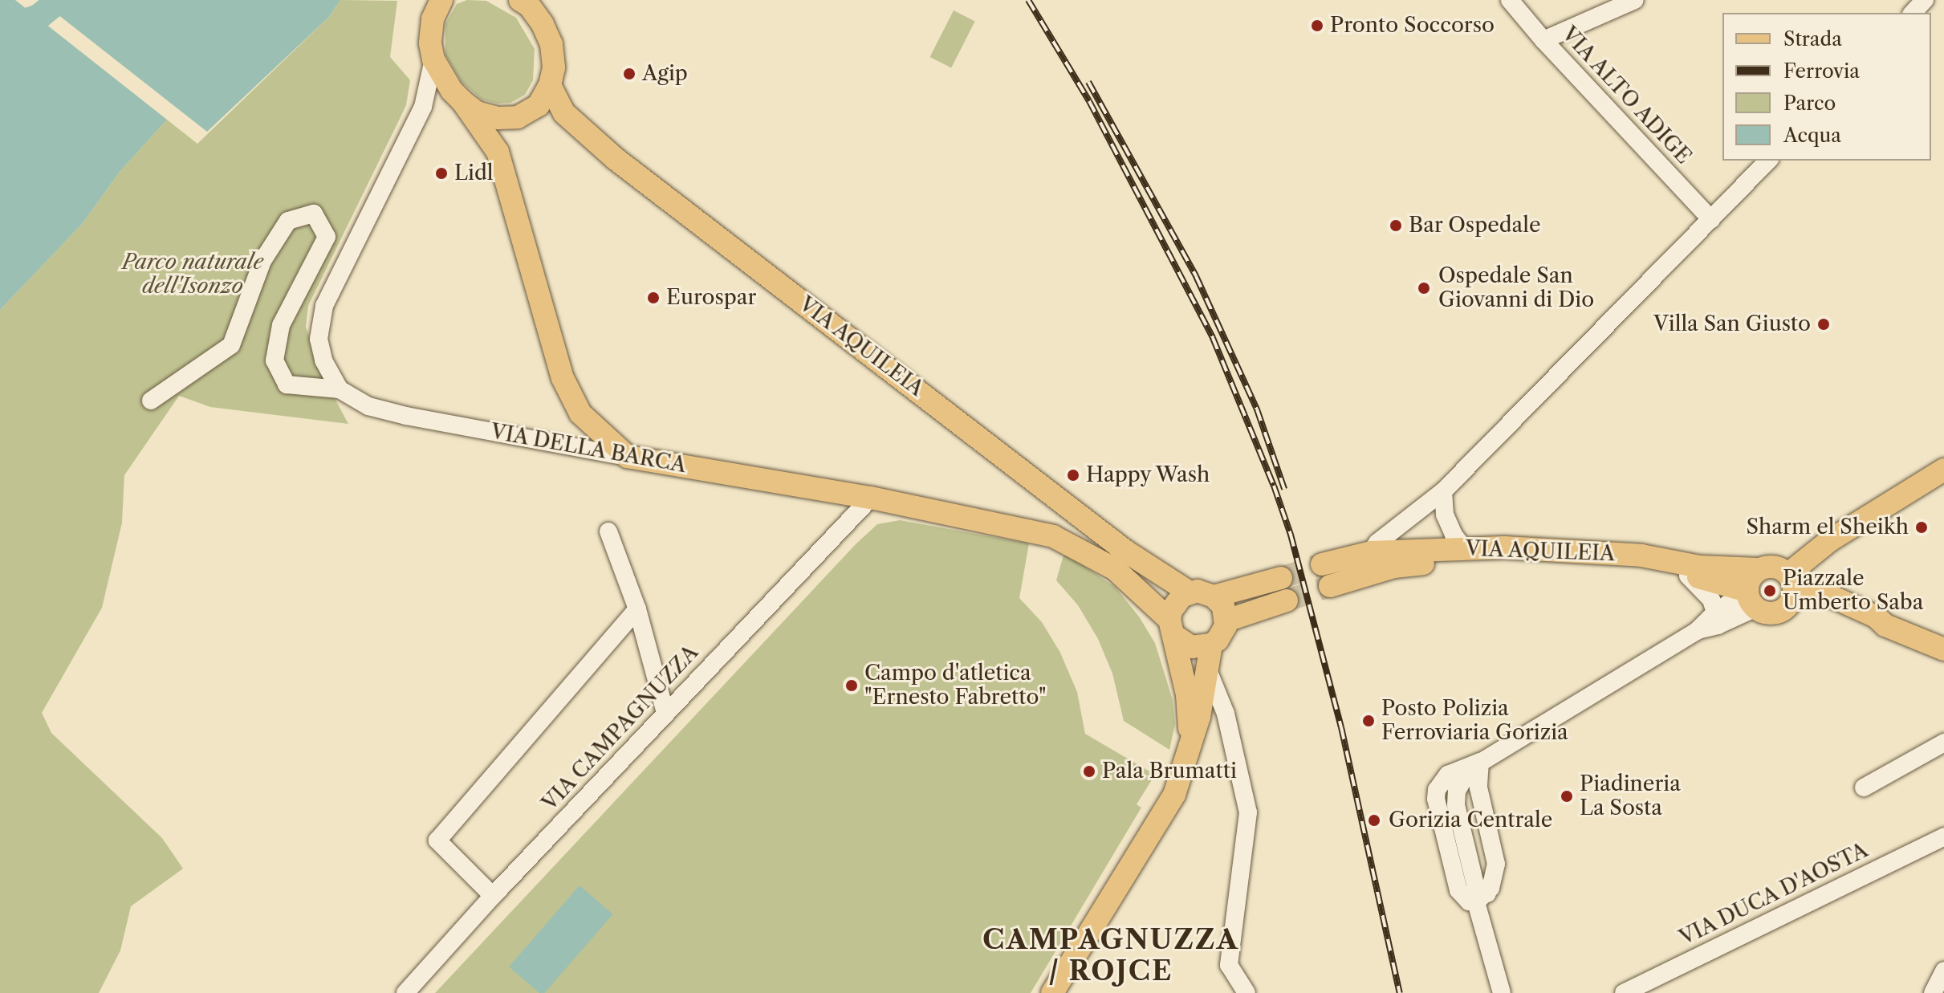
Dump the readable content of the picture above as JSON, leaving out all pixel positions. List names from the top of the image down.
{
  "streets": {
    "main road": ["VIA AQUILEIA", "VIA DELLA BARCA"],
    "street": ["VIA ALTO ADIGE", "VIA CAMPAGNUZZA", "VIA DUCA D'AOSTA"]
  },
  "crossings": [
    ["VIA AQUILEIA", "VIA DELLA BARCA"],
    ["VIA DELLA BARCA", "VIA CAMPAGNUZZA"]
  ],
  "districts": ["CAMPAGNUZZA / ROJCE"],
  "parks": ["Parco naturale dell'Isonzo"],
  "places": [
    "Pronto Soccorso",
    "Agip",
    "Lidl",
    "Bar Ospedale",
    "Ospedale San Giovanni di Dio",
    "Eurospar",
    "Villa San Giusto",
    "Happy Wash",
    "Sharm el Sheikh",
    "Piazzale Umberto Saba",
    "Campo d'atletica \"Ernesto Fabretto\"",
    "Posto Polizia Ferroviaria Gorizia",
    "Pala Brumatti",
    "Piadineria La Sosta",
    "Gorizia Centrale"
  ],
  "legend": [
    "Strada",
    "Ferrovia",
    "Parco",
    "Acqua"
  ]
}
